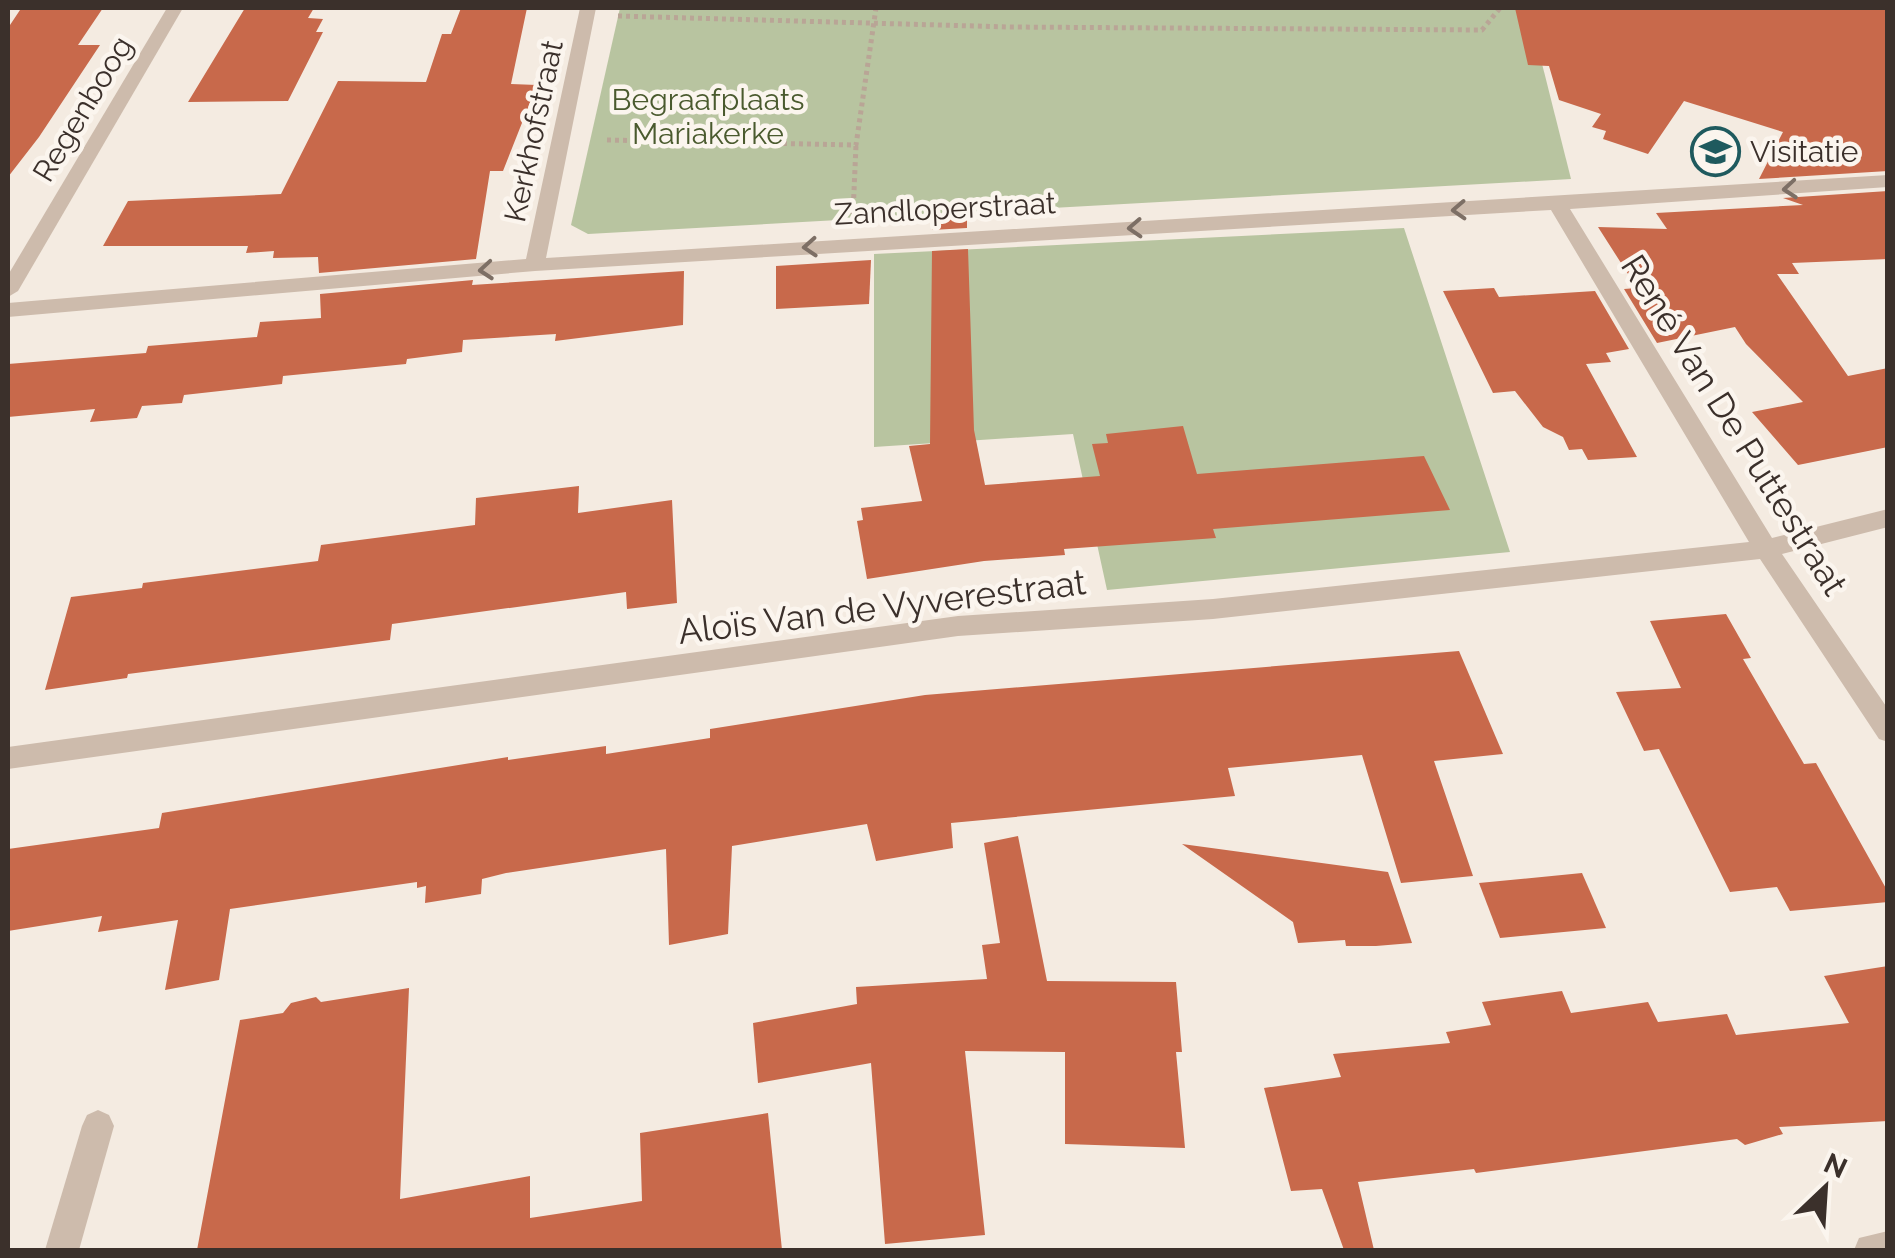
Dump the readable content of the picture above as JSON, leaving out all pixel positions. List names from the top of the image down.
{
  "streets": {
    "street": [
      "Regenboog",
      "Kerkhofstraat",
      "Zandloperstraat",
      "René Van De Puttestraat",
      "Aloïs Van de Vyverestraat"
    ]
  },
  "crossings": [
    ["Kerkhofstraat", "Zandloperstraat"],
    ["Zandloperstraat", "René Van De Puttestraat"],
    ["René Van De Puttestraat", "Aloïs Van de Vyverestraat"]
  ],
  "one_way": ["Zandloperstraat"],
  "parks": ["Begraafplaats Mariakerke"],
  "places": {
    "school or university": ["Visitatie"]
  },
  "north": "top right"
}
